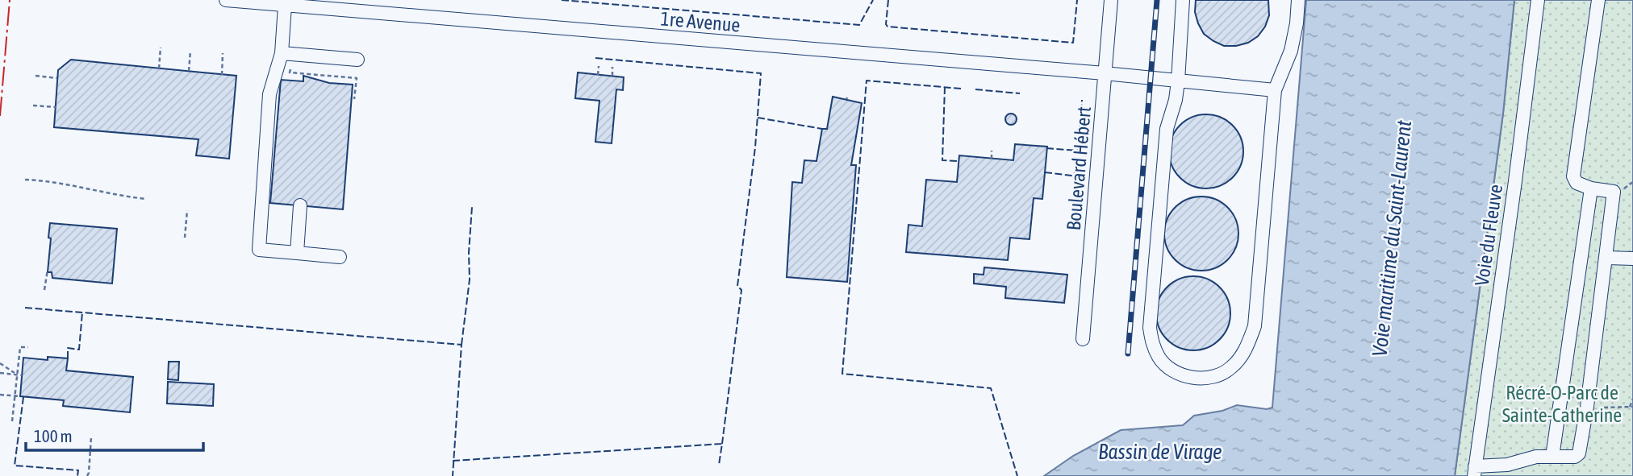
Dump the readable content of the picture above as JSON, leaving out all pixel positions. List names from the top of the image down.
{
  "streets": {
    "street": ["1re Avenue", "Boulevard Hébert", "Voie du Fleuve"]
  },
  "crossings": [
    ["1re Avenue", "Boulevard Hébert"]
  ],
  "water": ["Voie maritime du Saint-Laurent", "Bassin de Virage"],
  "parks": ["Récré-O-Parc de Sainte-Catherine"],
  "scale_bar": "100 m"
}
